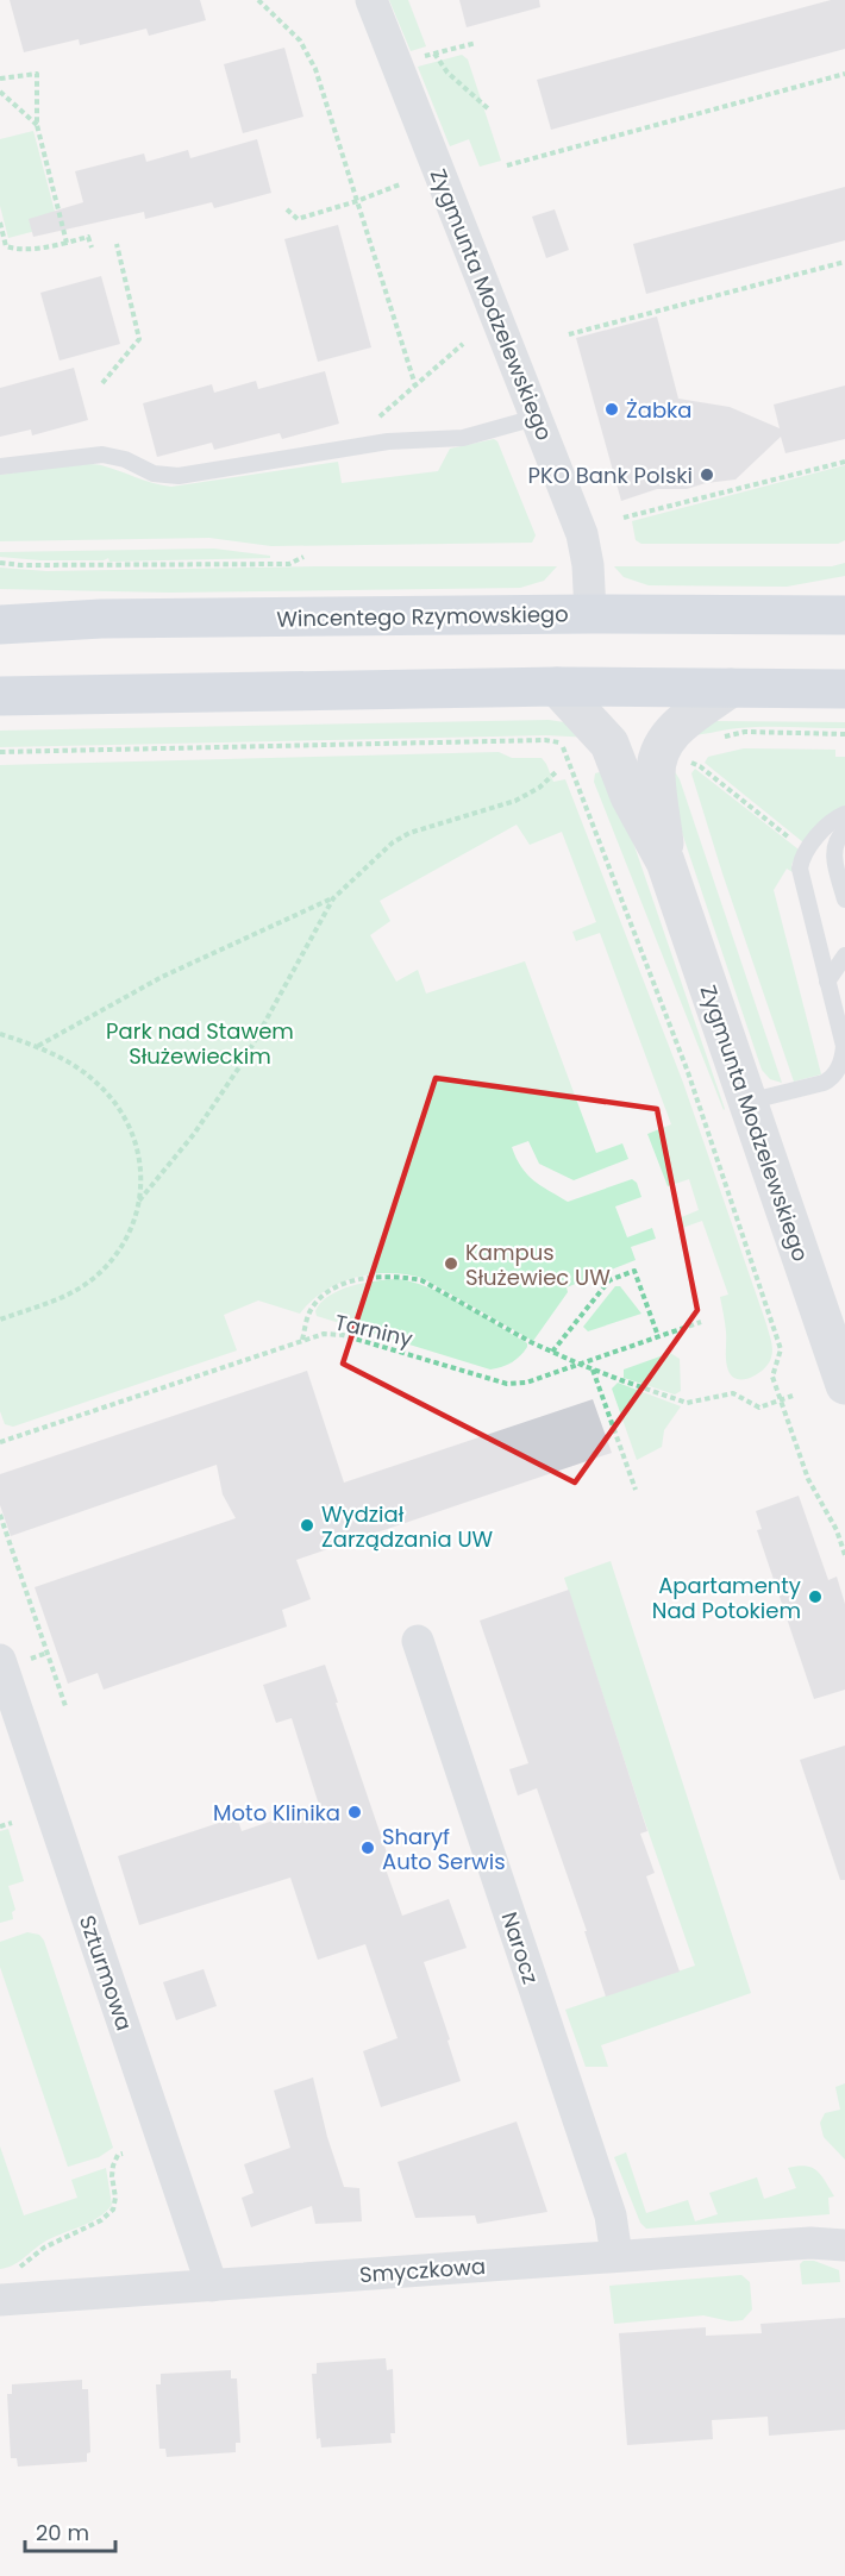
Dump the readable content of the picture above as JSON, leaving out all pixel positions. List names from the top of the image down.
{
  "streets": {
    "main road": ["Wincentego Rzymowskiego"],
    "street": [
      "Zygmunta Modzelewskiego",
      "Narocz",
      "Szturmowa",
      "Smyczkowa"
    ],
    "path": ["Tarniny"]
  },
  "crossings": [
    ["Zygmunta Modzelewskiego", "Wincentego Rzymowskiego"],
    ["Narocz", "Smyczkowa"],
    ["Szturmowa", "Smyczkowa"]
  ],
  "parks": ["Park nad Stawem Służewieckim"],
  "places": [
    "Żabka",
    "PKO Bank Polski",
    "Kampus Służewiec UW",
    "Wydział Zarządzania UW",
    "Apartamenty Nad Potokiem",
    "Moto Klinika",
    "Sharyf Auto Serwis"
  ],
  "scale_bar": "20 m"
}
